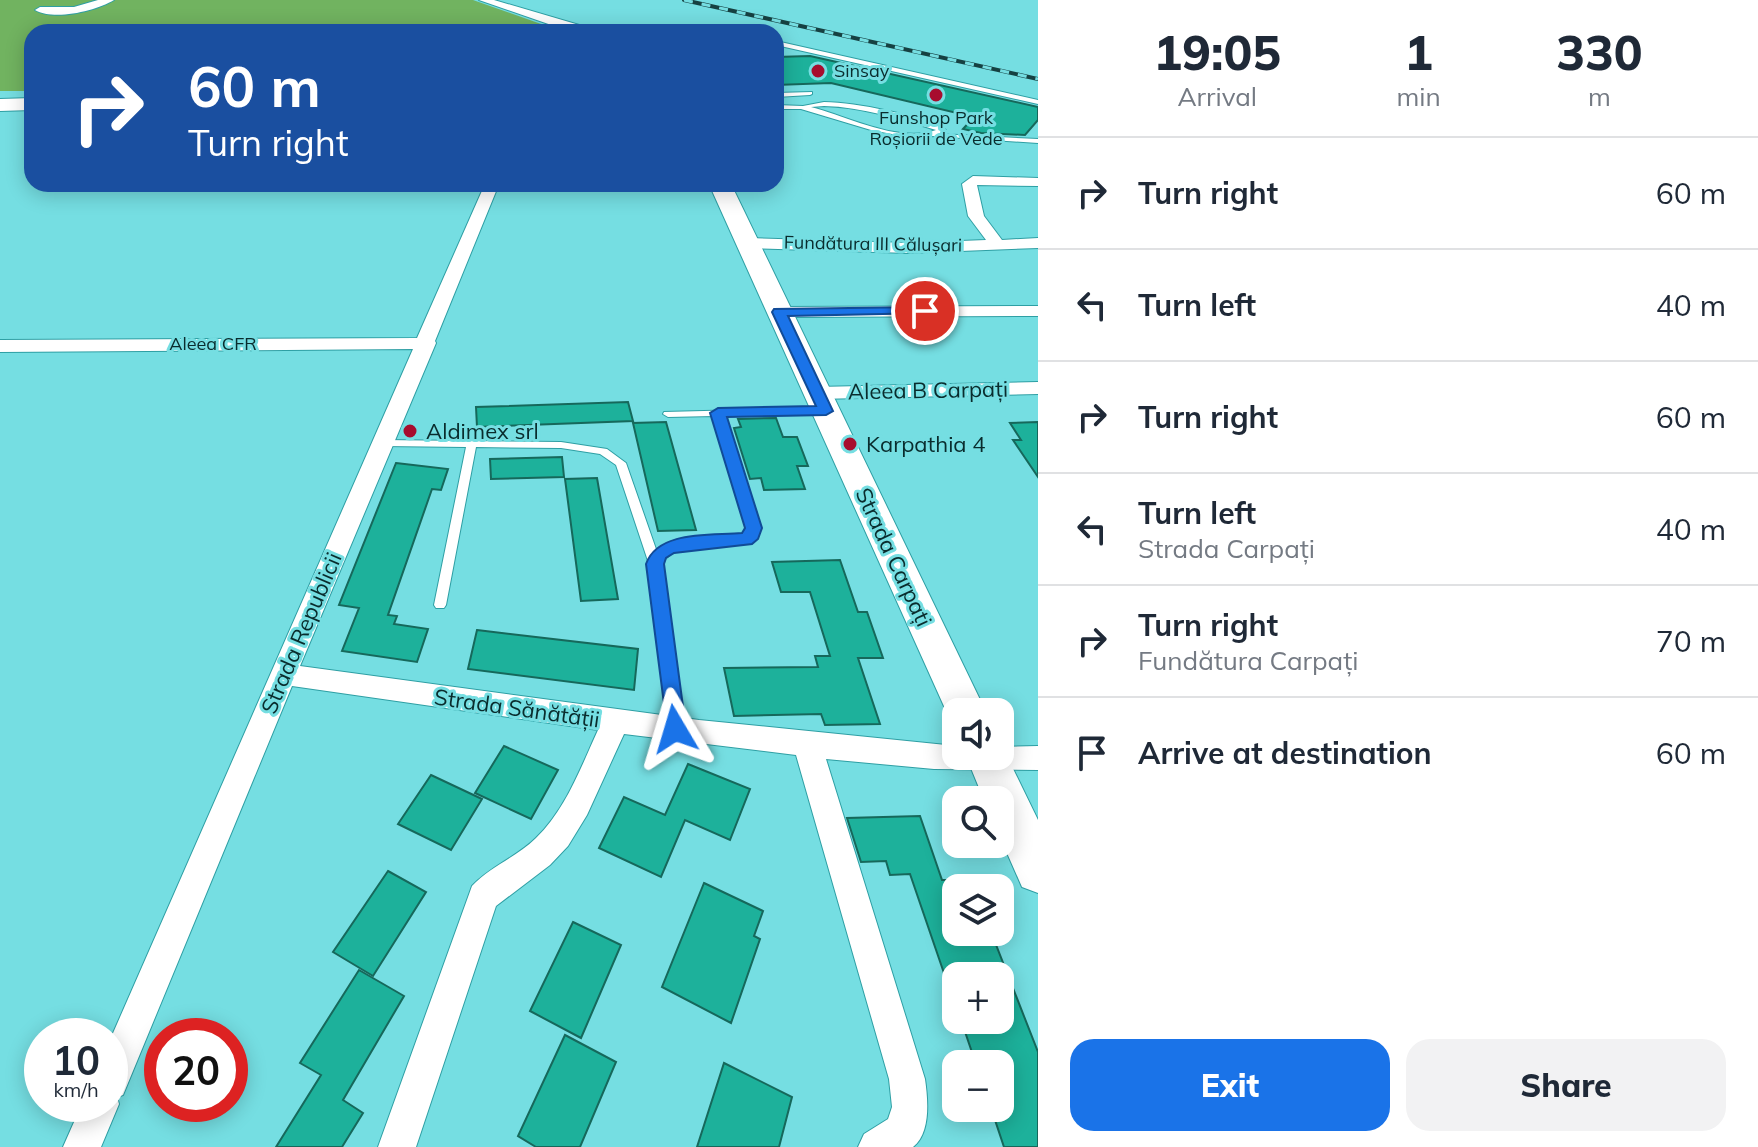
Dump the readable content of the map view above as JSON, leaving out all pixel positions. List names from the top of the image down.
{
  "streets": {
    "street": [
      "Fundătura III Călușari",
      "Aleea CFR",
      "Aleea B Carpați",
      "Strada Carpați",
      "Strada Republicii",
      "Strada Sănătății"
    ]
  },
  "crossings": [
    ["Fundătura III Călușari", "Strada Carpați"],
    ["Aleea CFR", "Strada Republicii"],
    ["Aleea B Carpați", "Strada Carpați"],
    ["Strada Republicii", "Strada Sănătății"]
  ],
  "places": [
    "Sinsay",
    "Funshop Park Roșiorii de Vede",
    "Aldimex srl",
    "Karpathia 4"
  ],
  "page": {
    "eta": [
      "19:05",
      "Arrival",
      "1",
      "min",
      "330",
      "m"
    ],
    "turn": ["60 m", "Turn right"],
    "list": [
      {
        "name": "Turn right",
        "value": "60 m"
      },
      {
        "name": "Turn left",
        "value": "40 m"
      },
      {
        "name": "Turn right",
        "value": "60 m"
      },
      {
        "name": "Turn left",
        "note": "Strada Carpați",
        "value": "40 m"
      },
      {
        "name": "Turn right",
        "note": "Fundătura Carpați",
        "value": "70 m"
      },
      {
        "name": "Arrive at destination",
        "value": "60 m"
      }
    ],
    "map_buttons": ["+", "−"],
    "speed": "10 km/h",
    "limit": "20",
    "buttons": ["Exit", "Share"]
  }
}
